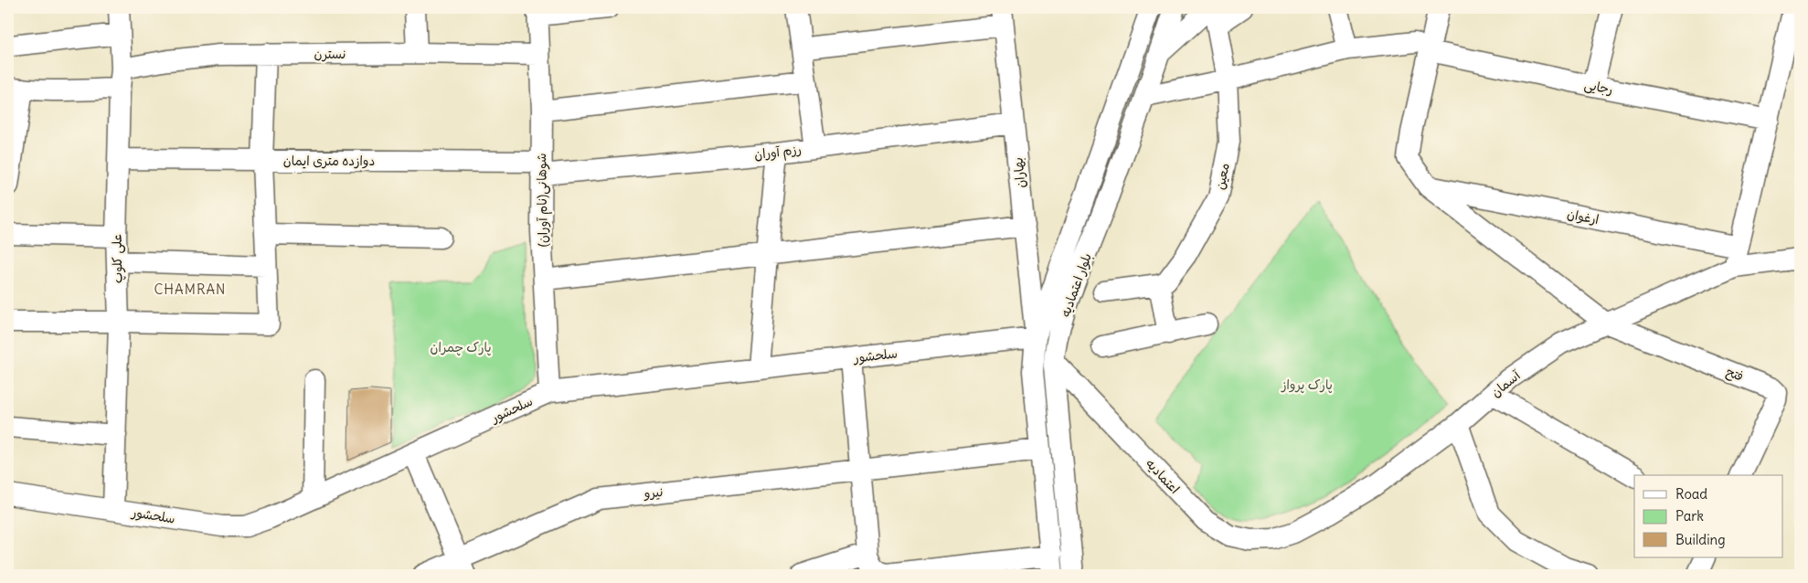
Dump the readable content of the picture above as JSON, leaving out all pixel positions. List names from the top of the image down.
{
  "streets": {
    "street": [
      "نسترن",
      "رجایی",
      "رزم آوران",
      "دوازده متری ایمان",
      "بهاران",
      "معین",
      "شوهانی(نام آوران)",
      "ارغوان",
      "علی کلوپ",
      "بلوار اعتمادیه",
      "سلحشور",
      "فتح",
      "آسمان",
      "اعتمادیه",
      "نیرو"
    ]
  },
  "crossings": [
    ["نسترن", "شوهانی(نام آوران)"],
    ["نسترن", "علی کلوپ"],
    ["رجایی", "معین"],
    ["رجایی", "بلوار اعتمادیه"],
    ["رزم آوران", "دوازده متری ایمان"],
    ["رزم آوران", "بهاران"],
    ["رزم آوران", "شوهانی(نام آوران)"],
    ["دوازده متری ایمان", "شوهانی(نام آوران)"],
    ["دوازده متری ایمان", "علی کلوپ"],
    ["بهاران", "بلوار اعتمادیه"],
    ["بهاران", "سلحشور"],
    ["شوهانی(نام آوران)", "سلحشور"],
    ["ارغوان", "آسمان"],
    ["علی کلوپ", "سلحشور"],
    ["بلوار اعتمادیه", "سلحشور"],
    ["بلوار اعتمادیه", "اعتمادیه"],
    ["بلوار اعتمادیه", "نیرو"],
    ["فتح", "آسمان"],
    ["آسمان", "اعتمادیه"]
  ],
  "districts": ["CHAMRAN"],
  "parks": ["پارک چمران", "پارک پرواز"],
  "legend": ["Road", "Park", "Building"]
}
